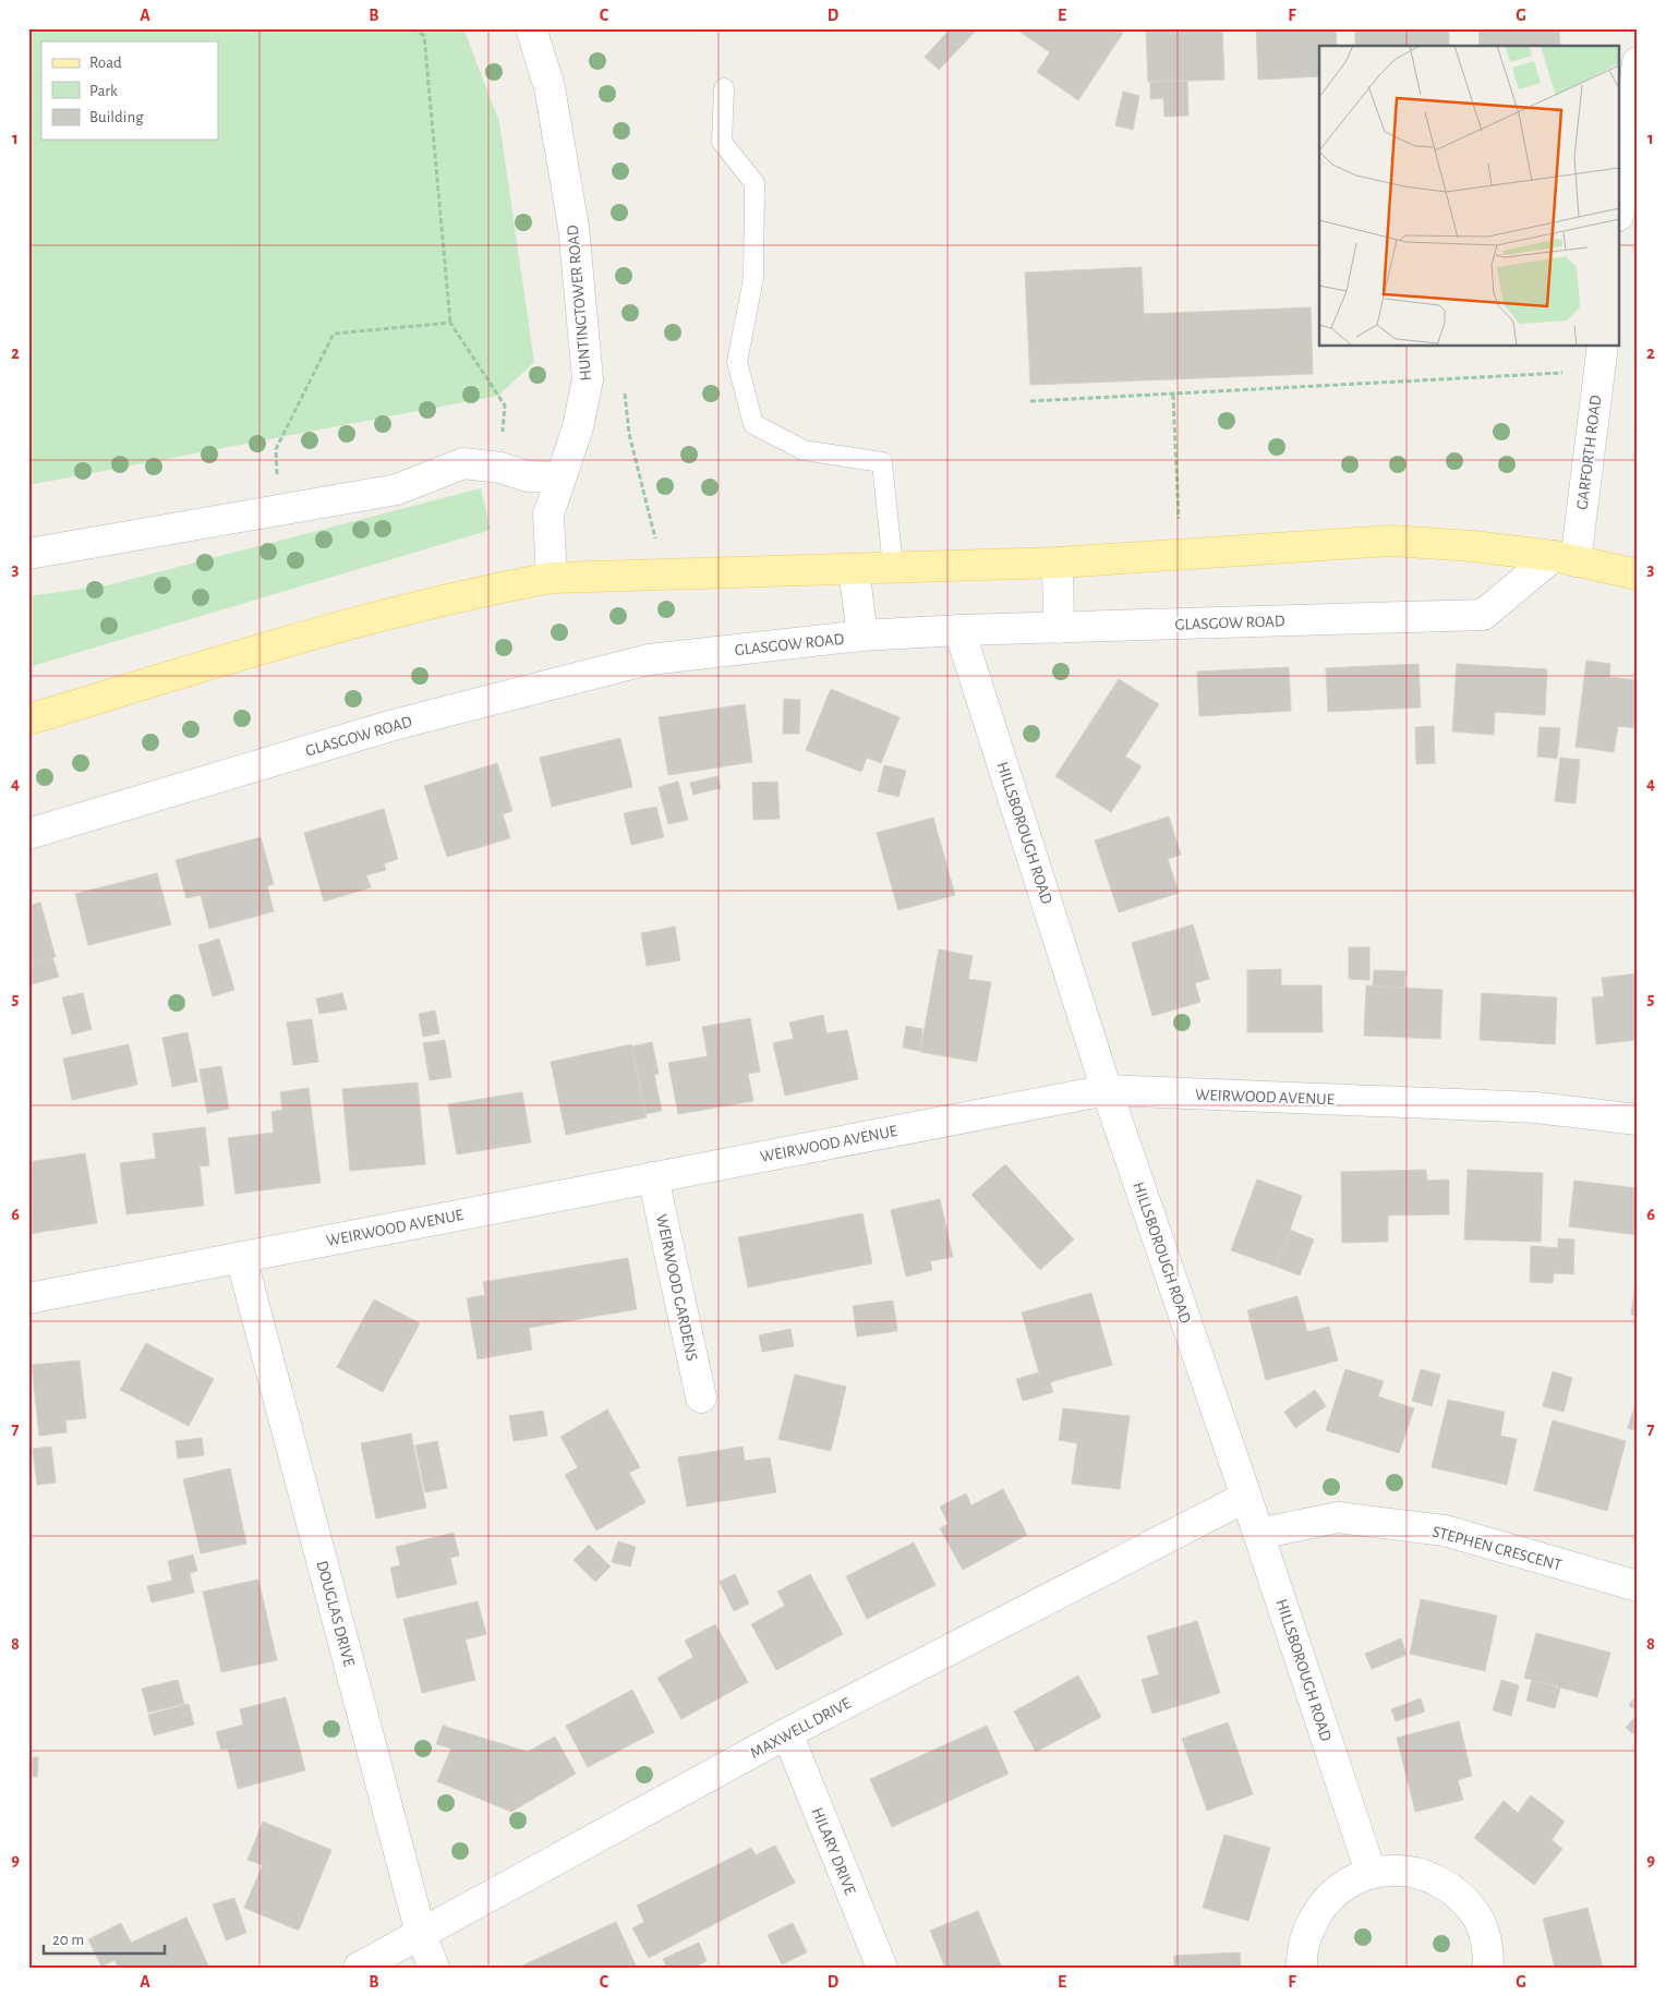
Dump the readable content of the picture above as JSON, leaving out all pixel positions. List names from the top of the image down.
{
  "streets": {
    "street": [
      "HUNTINGTOWER ROAD",
      "GARFORTH ROAD",
      "GLASGOW ROAD",
      "HILLSBOROUGH ROAD",
      "WEIRWOOD AVENUE",
      "WEIRWOOD GARDENS",
      "STEPHEN CRESCENT",
      "DOUGLAS DRIVE",
      "MAXWELL DRIVE",
      "HILARY DRIVE"
    ]
  },
  "crossings": [
    ["GARFORTH ROAD", "GLASGOW ROAD"],
    ["GLASGOW ROAD", "HILLSBOROUGH ROAD"],
    ["HILLSBOROUGH ROAD", "WEIRWOOD AVENUE"],
    ["HILLSBOROUGH ROAD", "STEPHEN CRESCENT"],
    ["HILLSBOROUGH ROAD", "MAXWELL DRIVE"],
    ["WEIRWOOD AVENUE", "WEIRWOOD GARDENS"],
    ["WEIRWOOD AVENUE", "DOUGLAS DRIVE"],
    ["DOUGLAS DRIVE", "MAXWELL DRIVE"],
    ["MAXWELL DRIVE", "HILARY DRIVE"]
  ],
  "legend": ["Road", "Park", "Building"],
  "scale_bar": "20 m",
  "grid": {
    "columns": [
      "A",
      "B",
      "C",
      "D",
      "E",
      "F",
      "G"
    ],
    "rows": [
      "1",
      "2",
      "3",
      "4",
      "5",
      "6",
      "7",
      "8",
      "9"
    ]
  }
}
